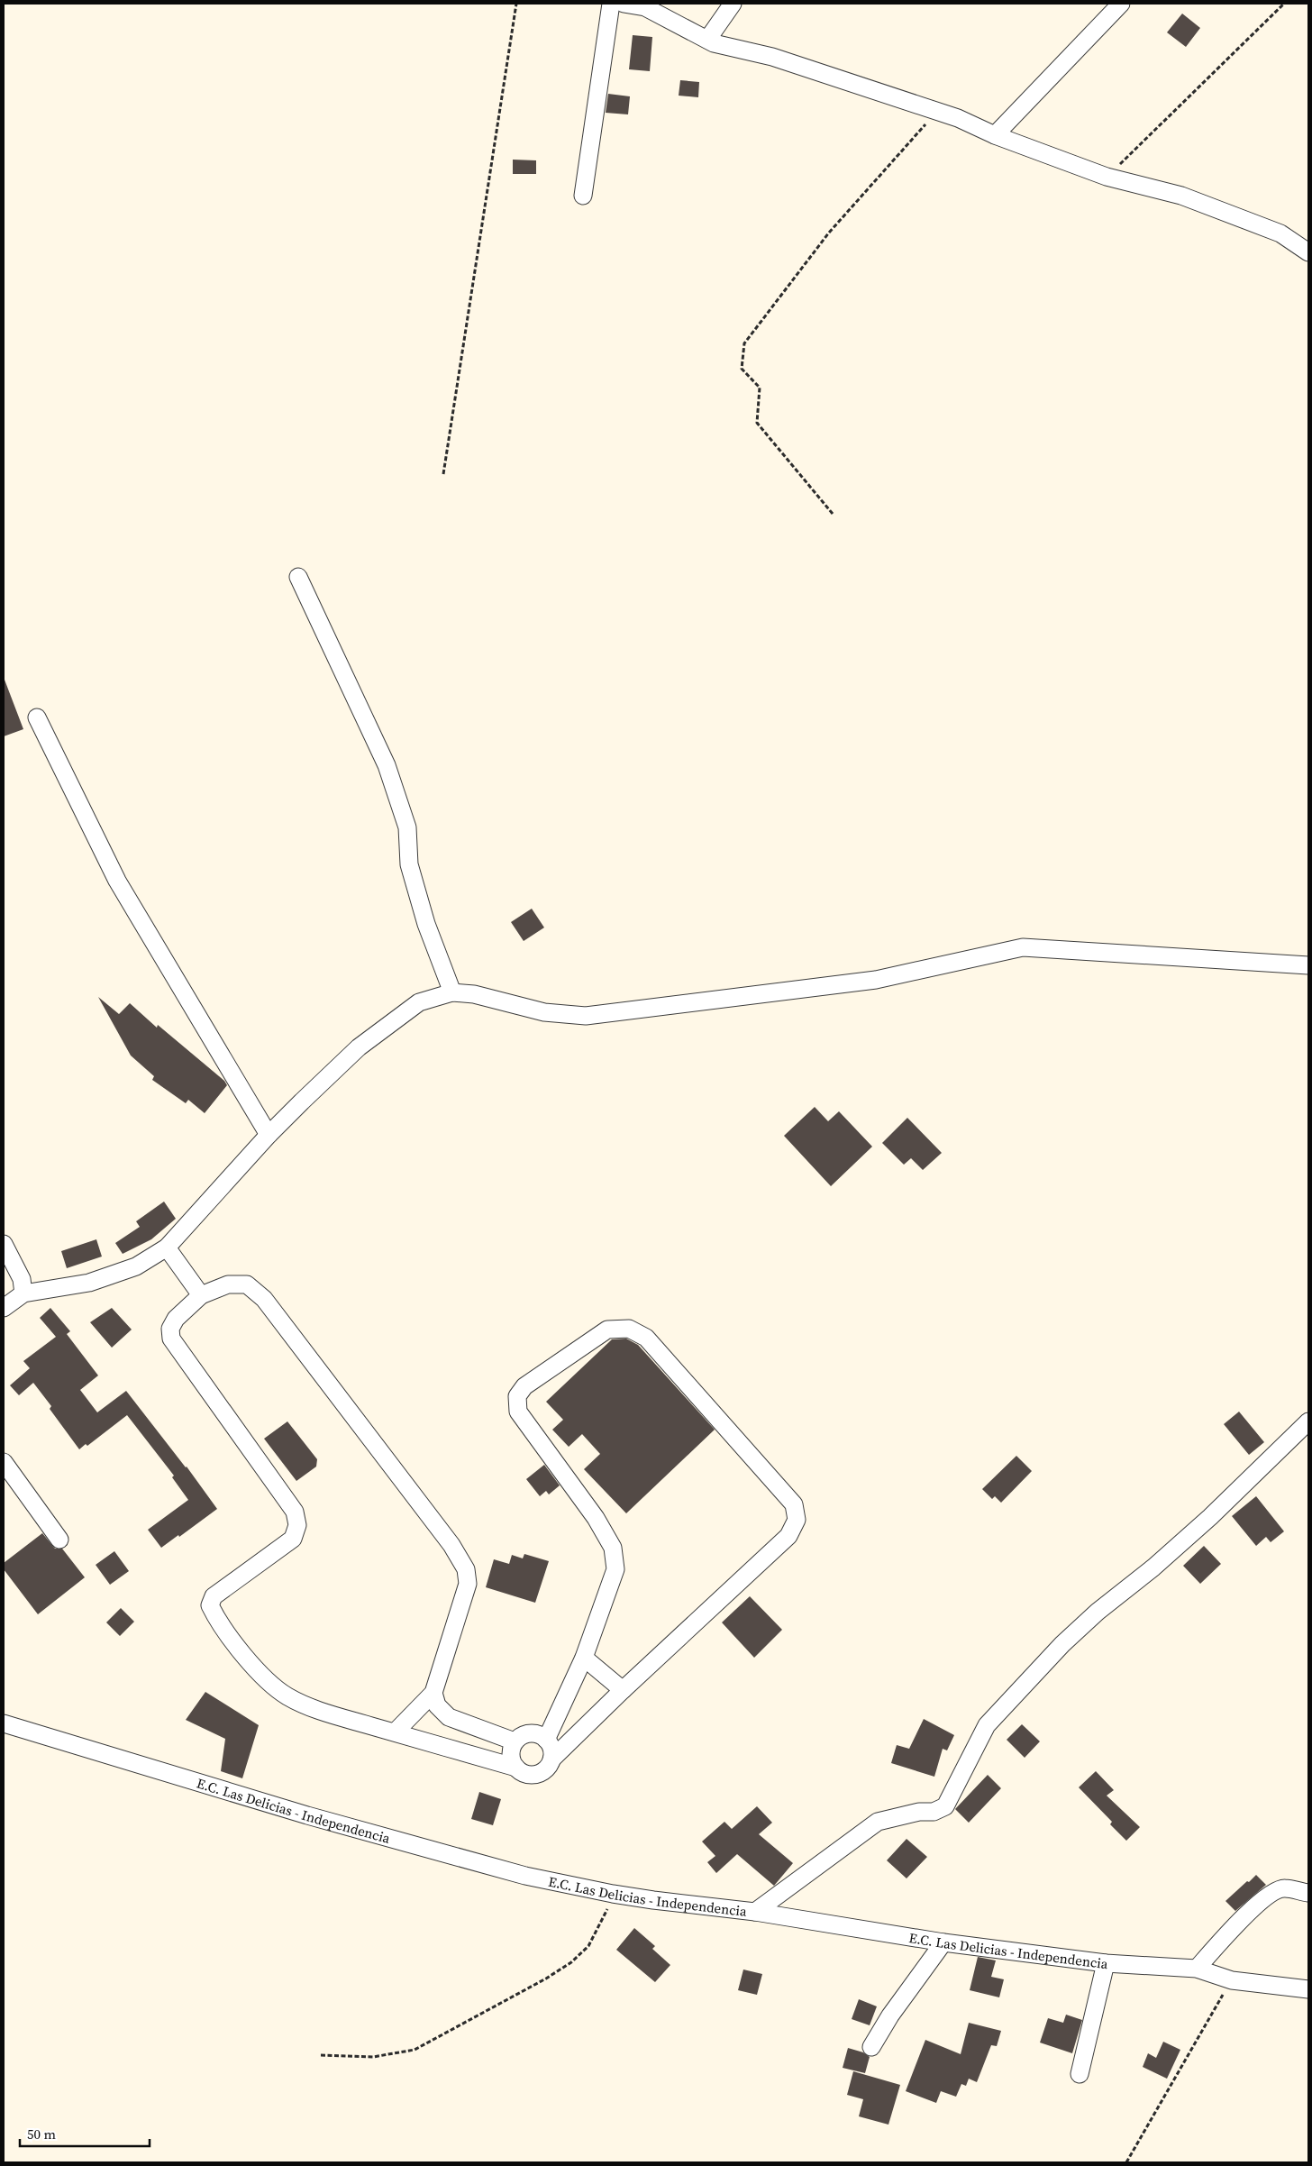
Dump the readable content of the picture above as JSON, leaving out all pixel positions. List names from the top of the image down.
{
  "streets": {
    "street": ["E.C. Las Delicias - Independencia"]
  },
  "scale_bar": "50 m"
}
